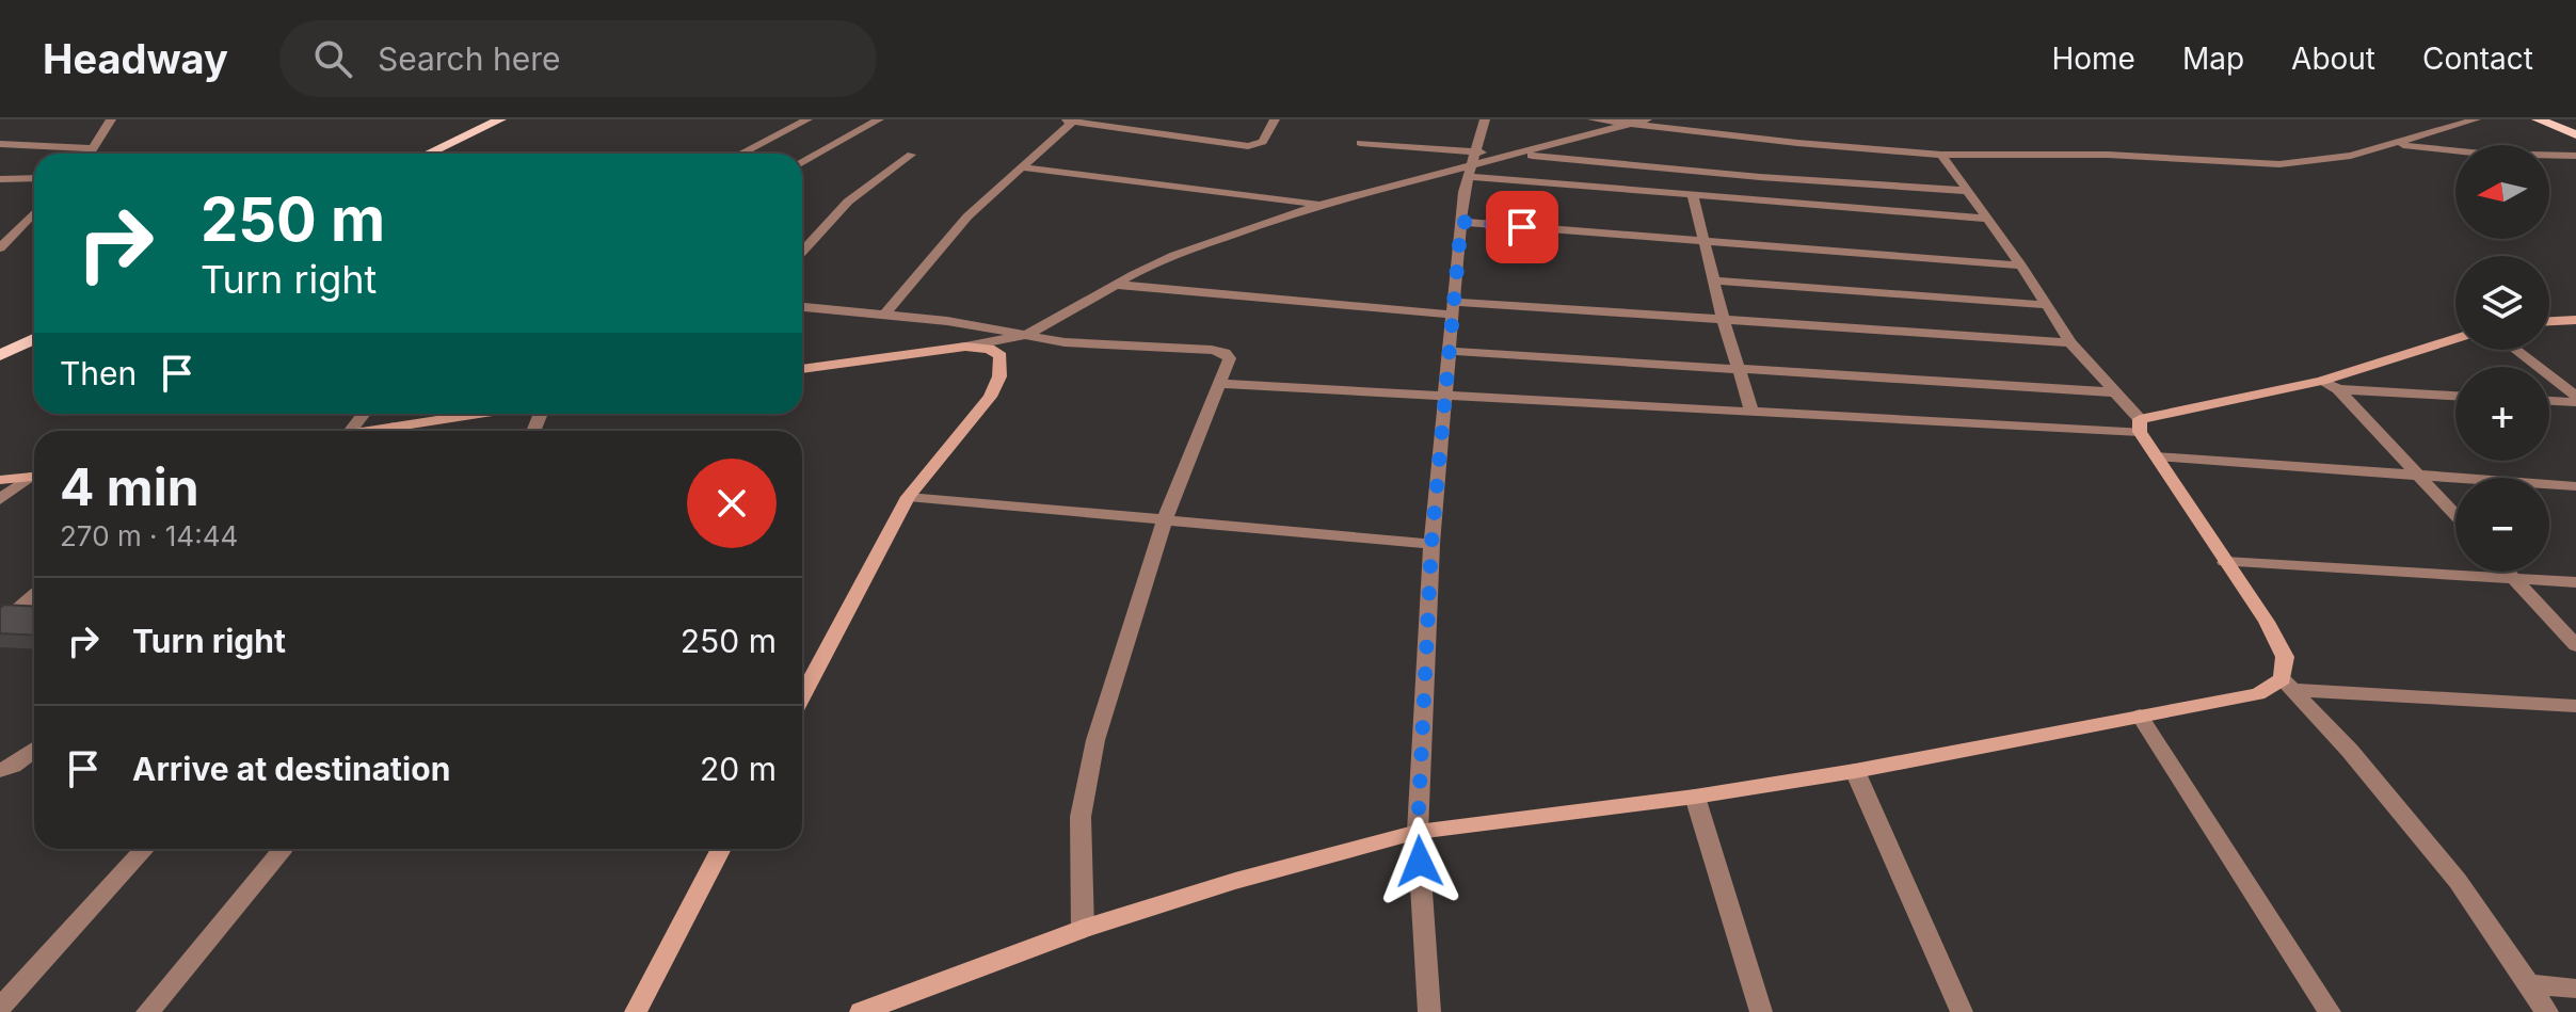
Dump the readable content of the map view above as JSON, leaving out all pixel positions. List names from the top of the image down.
{
  "north": "left",
  "page": {
    "header": "Headway",
    "search": "Search here",
    "nav": [
      "Home",
      "Map",
      "About",
      "Contact"
    ],
    "map_buttons": ["+", "−"],
    "turn": ["250 m", "Turn right"],
    "then": "Then",
    "heading": ["4 min", "270 m · 14:44"],
    "list": [
      {
        "name": "Turn right",
        "value": "250 m"
      },
      {
        "name": "Arrive at destination",
        "value": "20 m"
      }
    ]
  }
}
